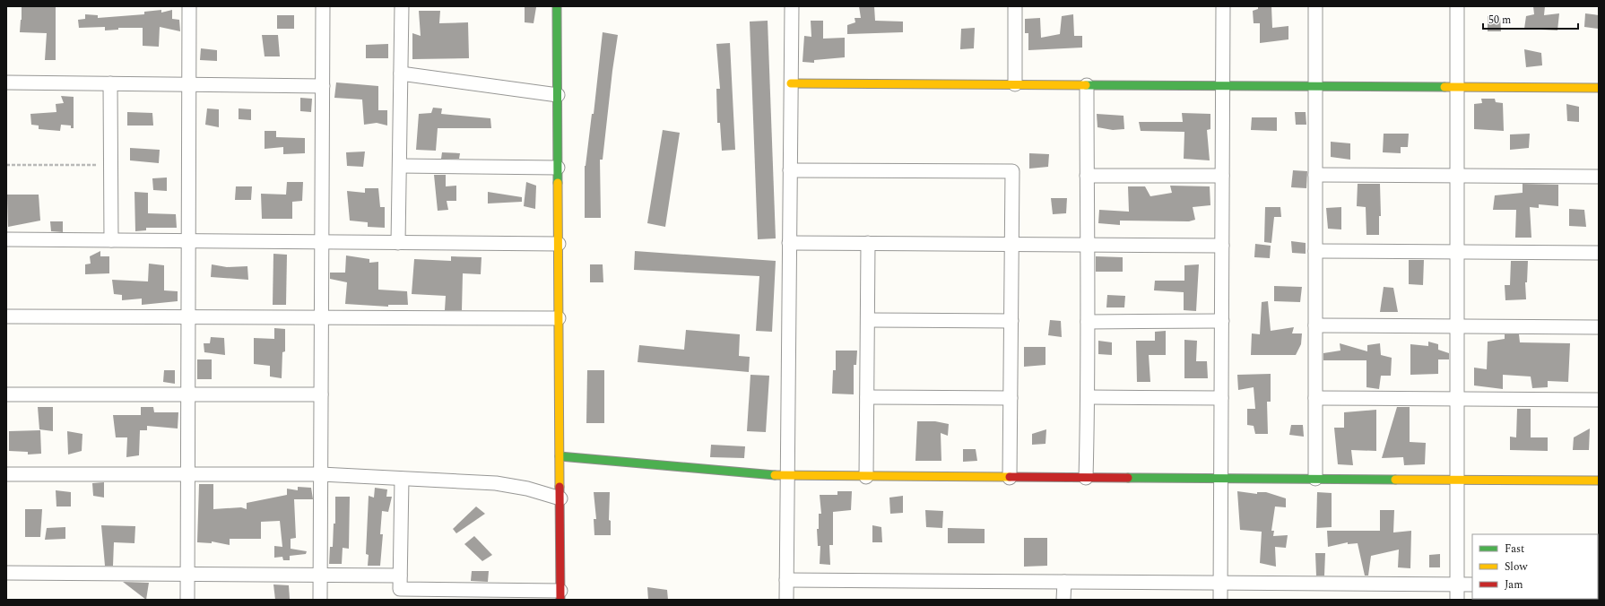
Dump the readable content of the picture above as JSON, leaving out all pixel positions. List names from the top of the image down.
{
  "legend": ["Fast", "Slow", "Jam"],
  "scale_bar": "50 m"
}
